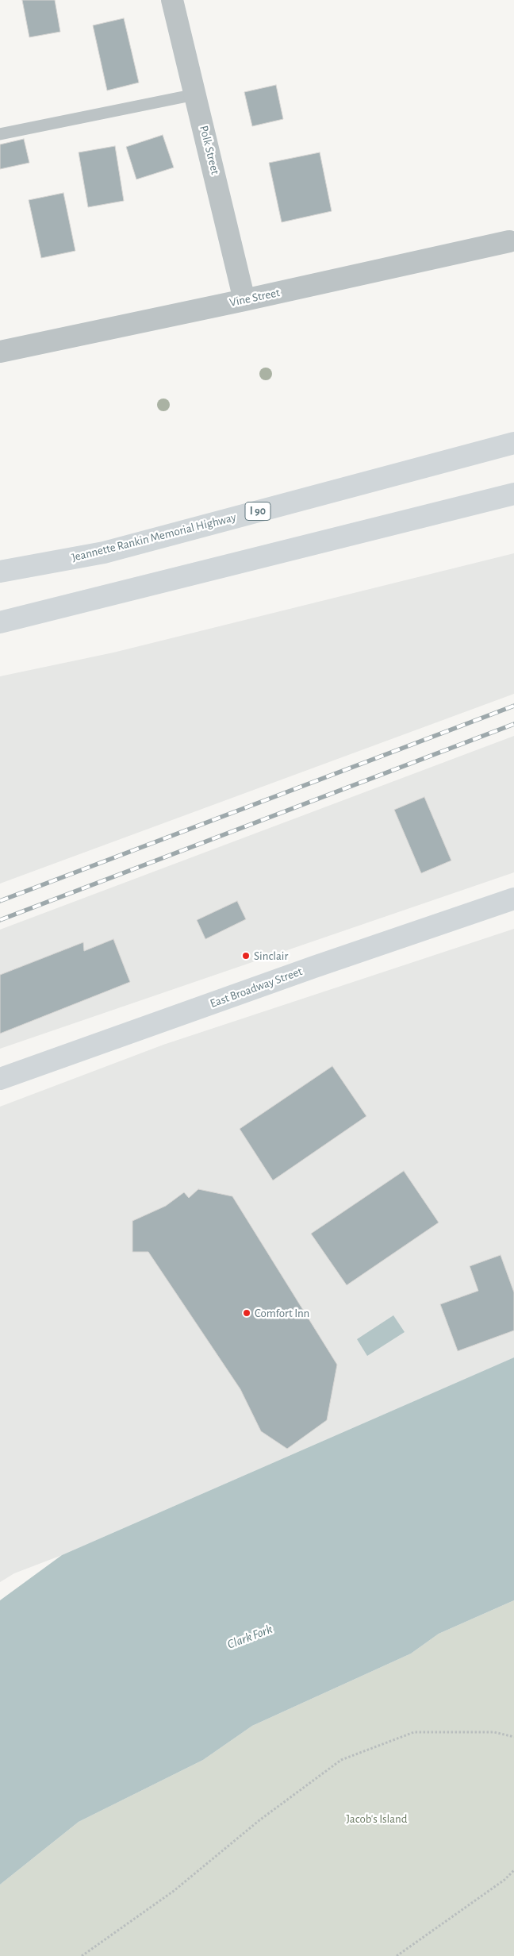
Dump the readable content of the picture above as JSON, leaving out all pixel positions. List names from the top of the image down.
{
  "streets": {
    "main road": ["I 90", "Jeannette Rankin Memorial Highway", "East Broadway Street"],
    "street": ["Polk Street", "Vine Street"]
  },
  "crossings": [
    ["Polk Street", "Vine Street"]
  ],
  "water": ["Clark Fork"],
  "parks": ["Jacob's Island"],
  "places": ["Sinclair", "Comfort Inn"]
}
